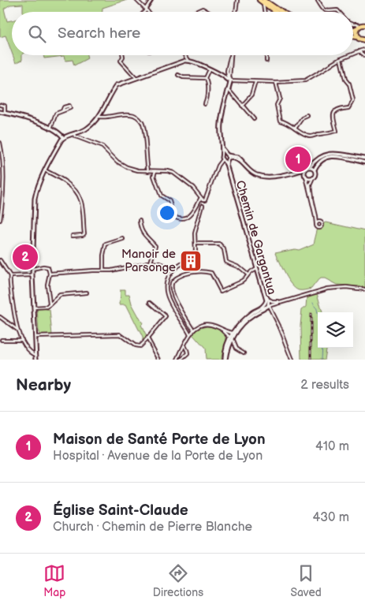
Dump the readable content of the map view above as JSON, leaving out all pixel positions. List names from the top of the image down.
{
  "streets": {
    "street": ["Chemin de Gargantua"]
  },
  "places": {
    "building": ["Manoir de Parsonge"]
  },
  "page": {
    "search": "Search here",
    "pins": ["1", "2"],
    "heading": ["Nearby", "2 results"],
    "list": [
      {
        "mark": "1",
        "name": "Maison de Santé Porte de Lyon",
        "note": "Hospital · Avenue de la Porte de Lyon",
        "value": "410 m"
      },
      {
        "mark": "2",
        "name": "Église Saint-Claude",
        "note": "Church · Chemin de Pierre Blanche",
        "value": "430 m"
      }
    ],
    "nav": ["Map", "Directions", "Saved"]
  }
}
